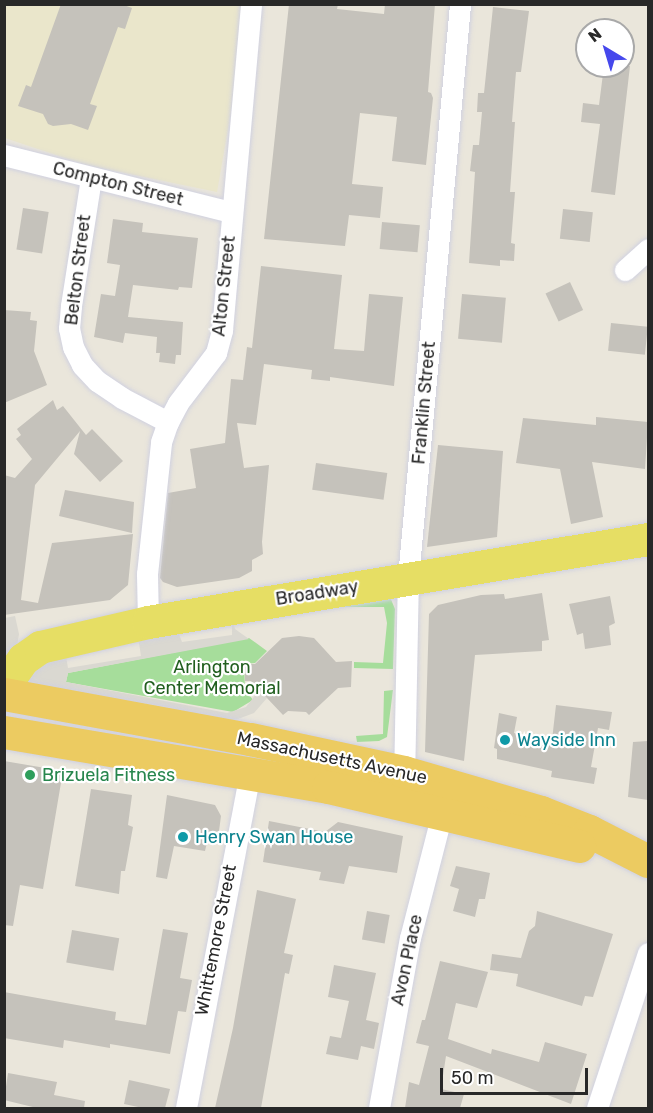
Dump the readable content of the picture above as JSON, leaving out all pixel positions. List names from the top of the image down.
{
  "streets": {
    "highway": ["Massachusetts Avenue"],
    "main road": ["Broadway"],
    "street": [
      "Compton Street",
      "Belton Street",
      "Alton Street",
      "Franklin Street",
      "Whittemore Street",
      "Avon Place"
    ]
  },
  "crossings": [
    ["Compton Street", "Belton Street"],
    ["Compton Street", "Alton Street"],
    ["Belton Street", "Alton Street"],
    ["Alton Street", "Broadway"],
    ["Franklin Street", "Broadway"],
    ["Franklin Street", "Massachusetts Avenue"],
    ["Massachusetts Avenue", "Whittemore Street"],
    ["Massachusetts Avenue", "Avon Place"]
  ],
  "parks": ["Arlington Center Memorial"],
  "places": ["Wayside Inn", "Brizuela Fitness", "Henry Swan House"],
  "scale_bar": "50 m",
  "north": "top left"
}
